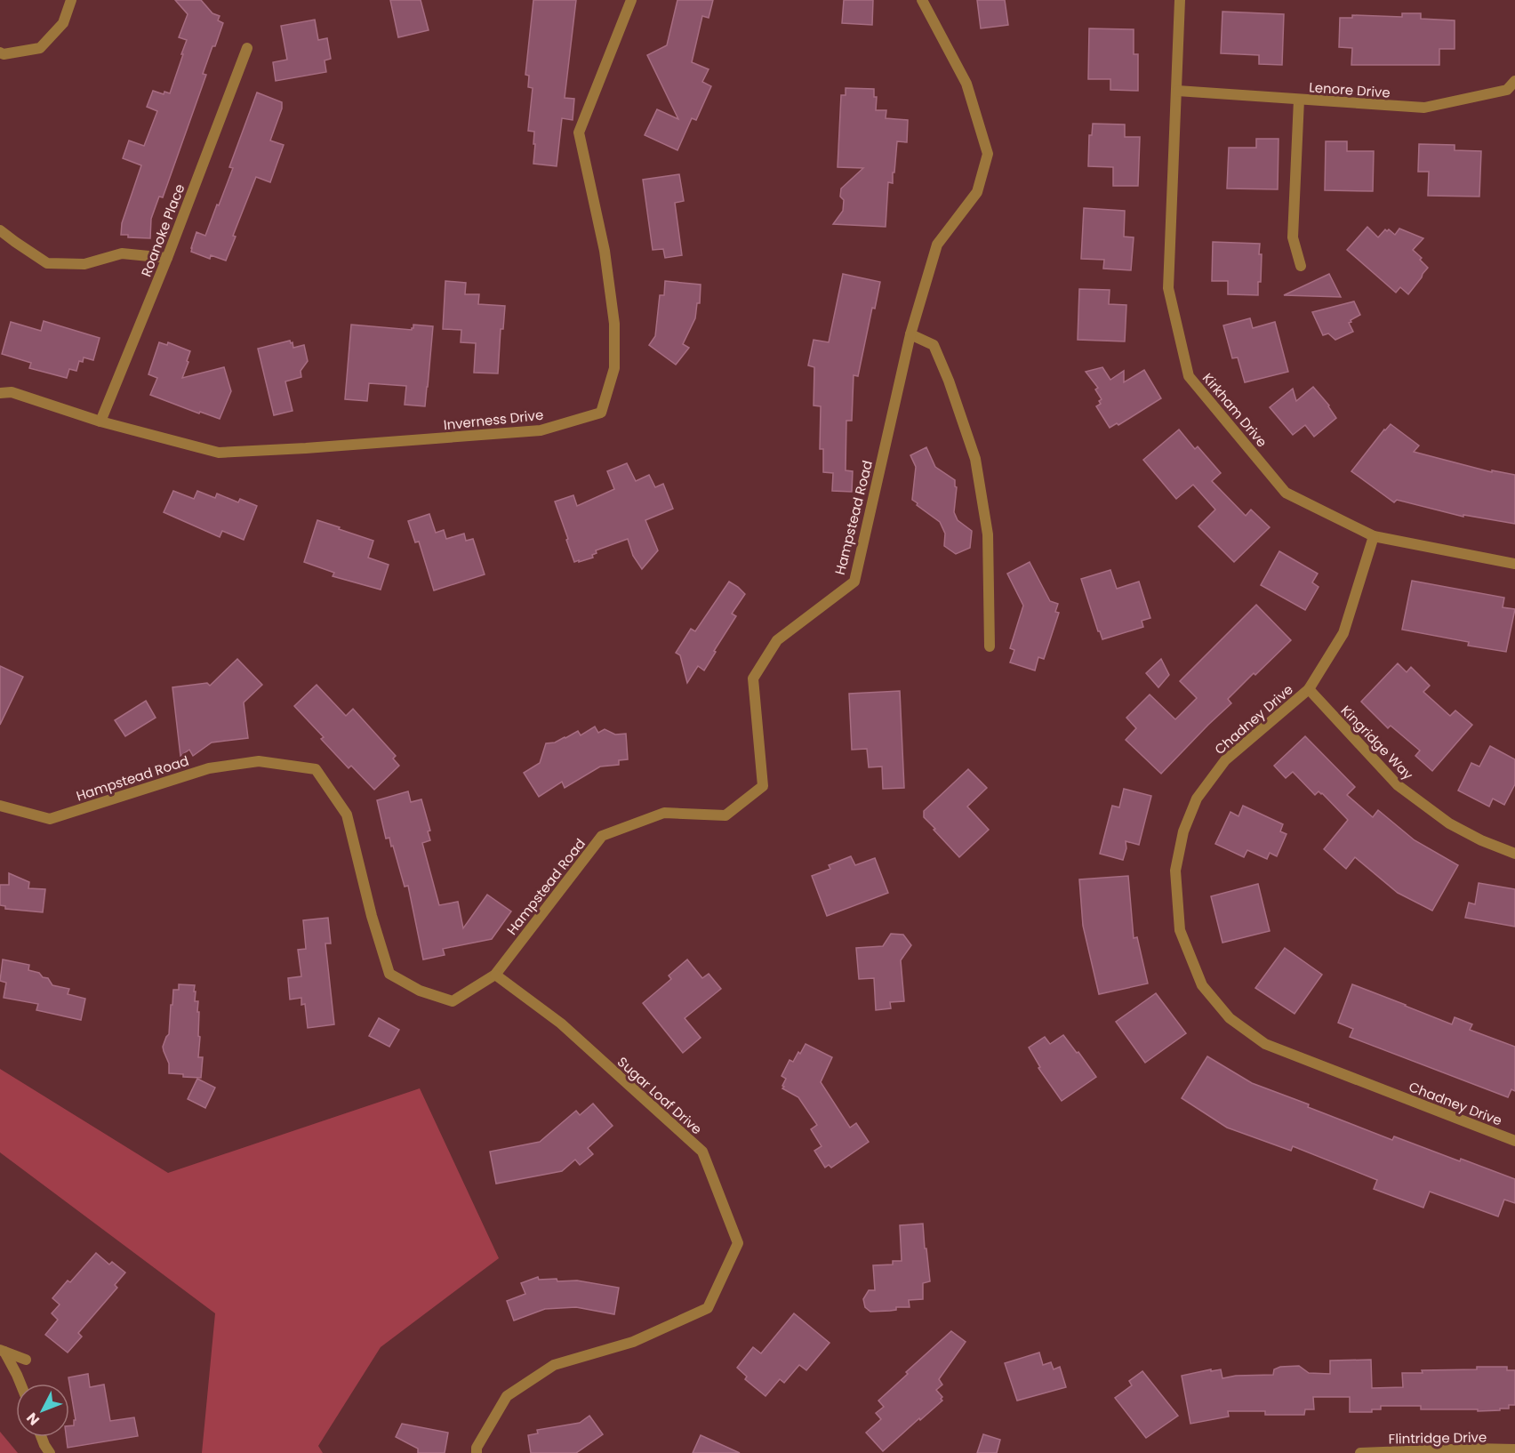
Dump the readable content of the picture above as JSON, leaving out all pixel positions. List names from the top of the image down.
{
  "streets": {
    "street": [
      "Lenore Drive",
      "Roanoke Place",
      "Kirkham Drive",
      "Inverness Drive",
      "Hampstead Road",
      "Chadney Drive",
      "Kingridge Way",
      "Sugar Loaf Drive",
      "Flintridge Drive"
    ]
  },
  "crossings": [
    ["Lenore Drive", "Kirkham Drive"],
    ["Roanoke Place", "Inverness Drive"],
    ["Kirkham Drive", "Chadney Drive"],
    ["Hampstead Road", "Sugar Loaf Drive"],
    ["Chadney Drive", "Kingridge Way"]
  ],
  "north": "bottom left"
}
